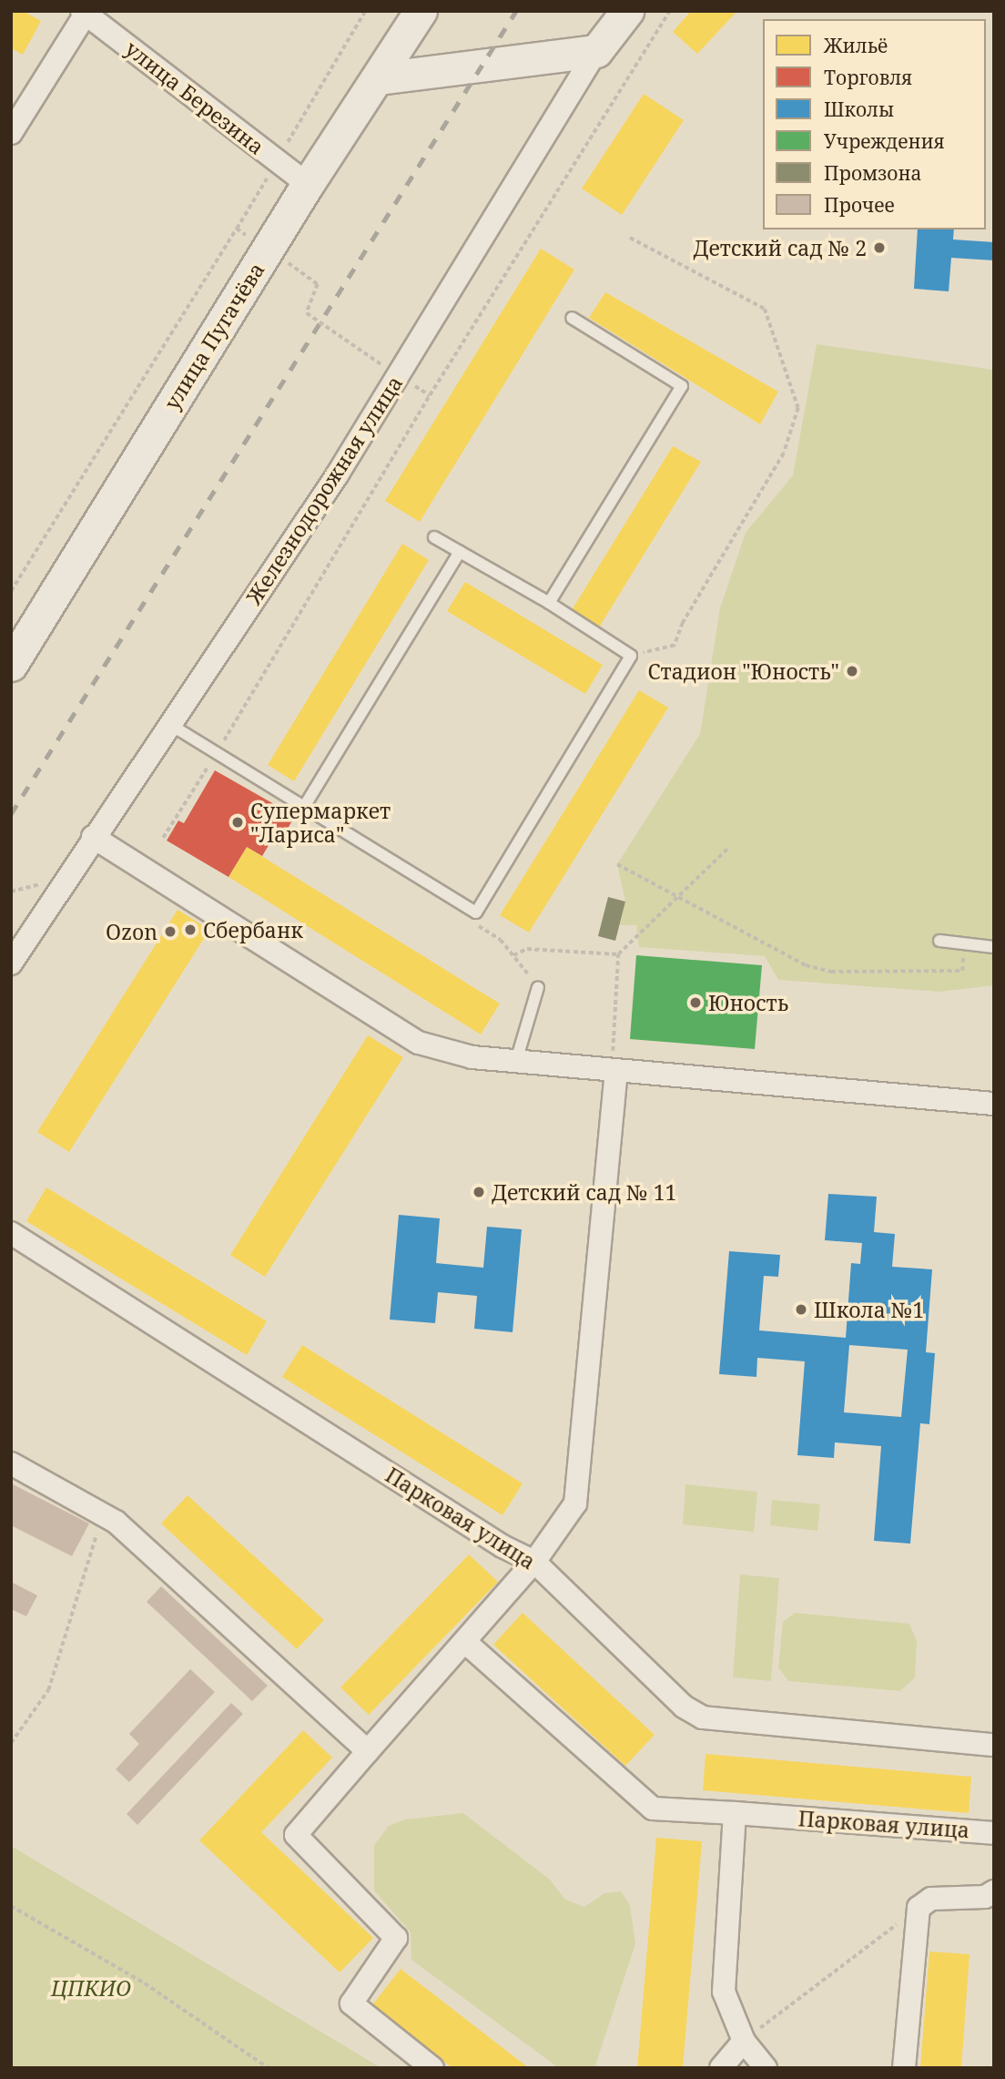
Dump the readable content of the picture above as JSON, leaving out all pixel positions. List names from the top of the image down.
{
  "streets": {
    "street": [
      "улица Березина",
      "улица Пугачёва",
      "Железнодорожная улица",
      "Парковая улица"
    ]
  },
  "crossings": [
    ["улица Березина", "улица Пугачёва"]
  ],
  "parks": ["ЦПКИО"],
  "places": [
    "Детский сад № 2",
    "Стадион \"Юность\"",
    "Супермаркет \"Лариса\"",
    "Сбербанк",
    "Ozon",
    "Юность",
    "Детский сад № 11",
    "Школа №1"
  ],
  "legend": [
    "Жильё",
    "Торговля",
    "Школы",
    "Учреждения",
    "Промзона",
    "Прочее"
  ]
}
